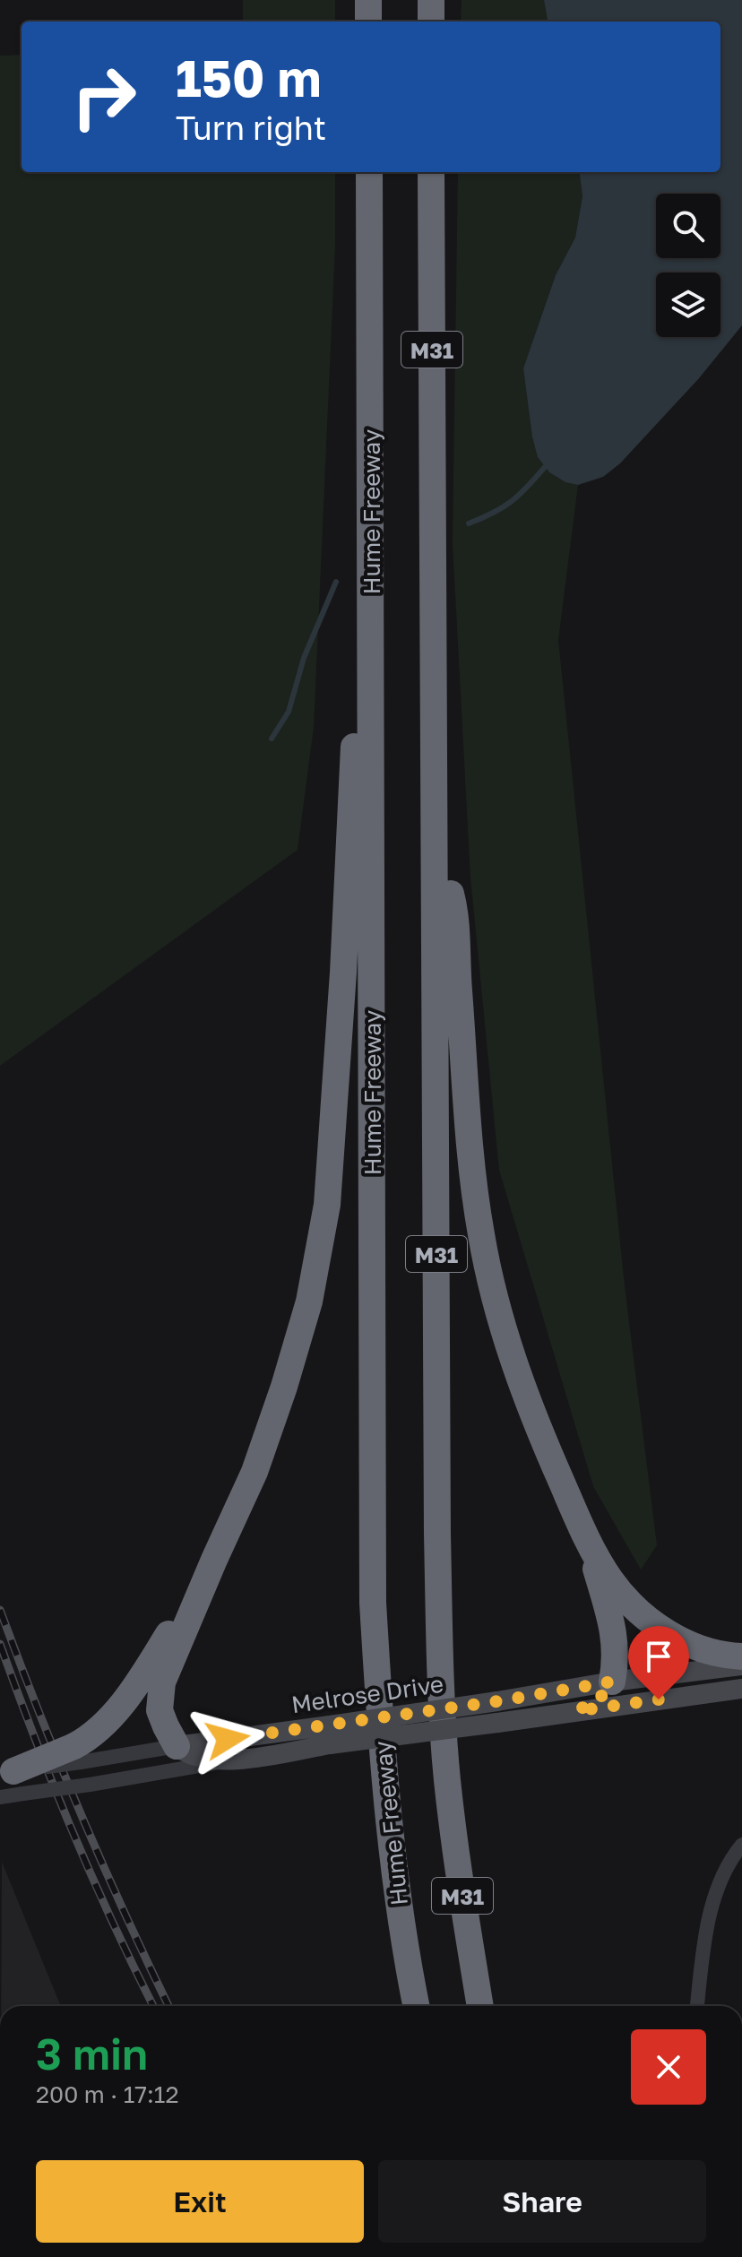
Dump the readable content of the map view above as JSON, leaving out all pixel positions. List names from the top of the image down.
{
  "streets": {
    "highway": ["M31", "Hume Freeway"],
    "main road": ["Melrose Drive"]
  },
  "page": {
    "turn": ["150 m", "Turn right"],
    "heading": ["3 min", "200 m · 17:12"],
    "buttons": ["Exit", "Share"]
  }
}
